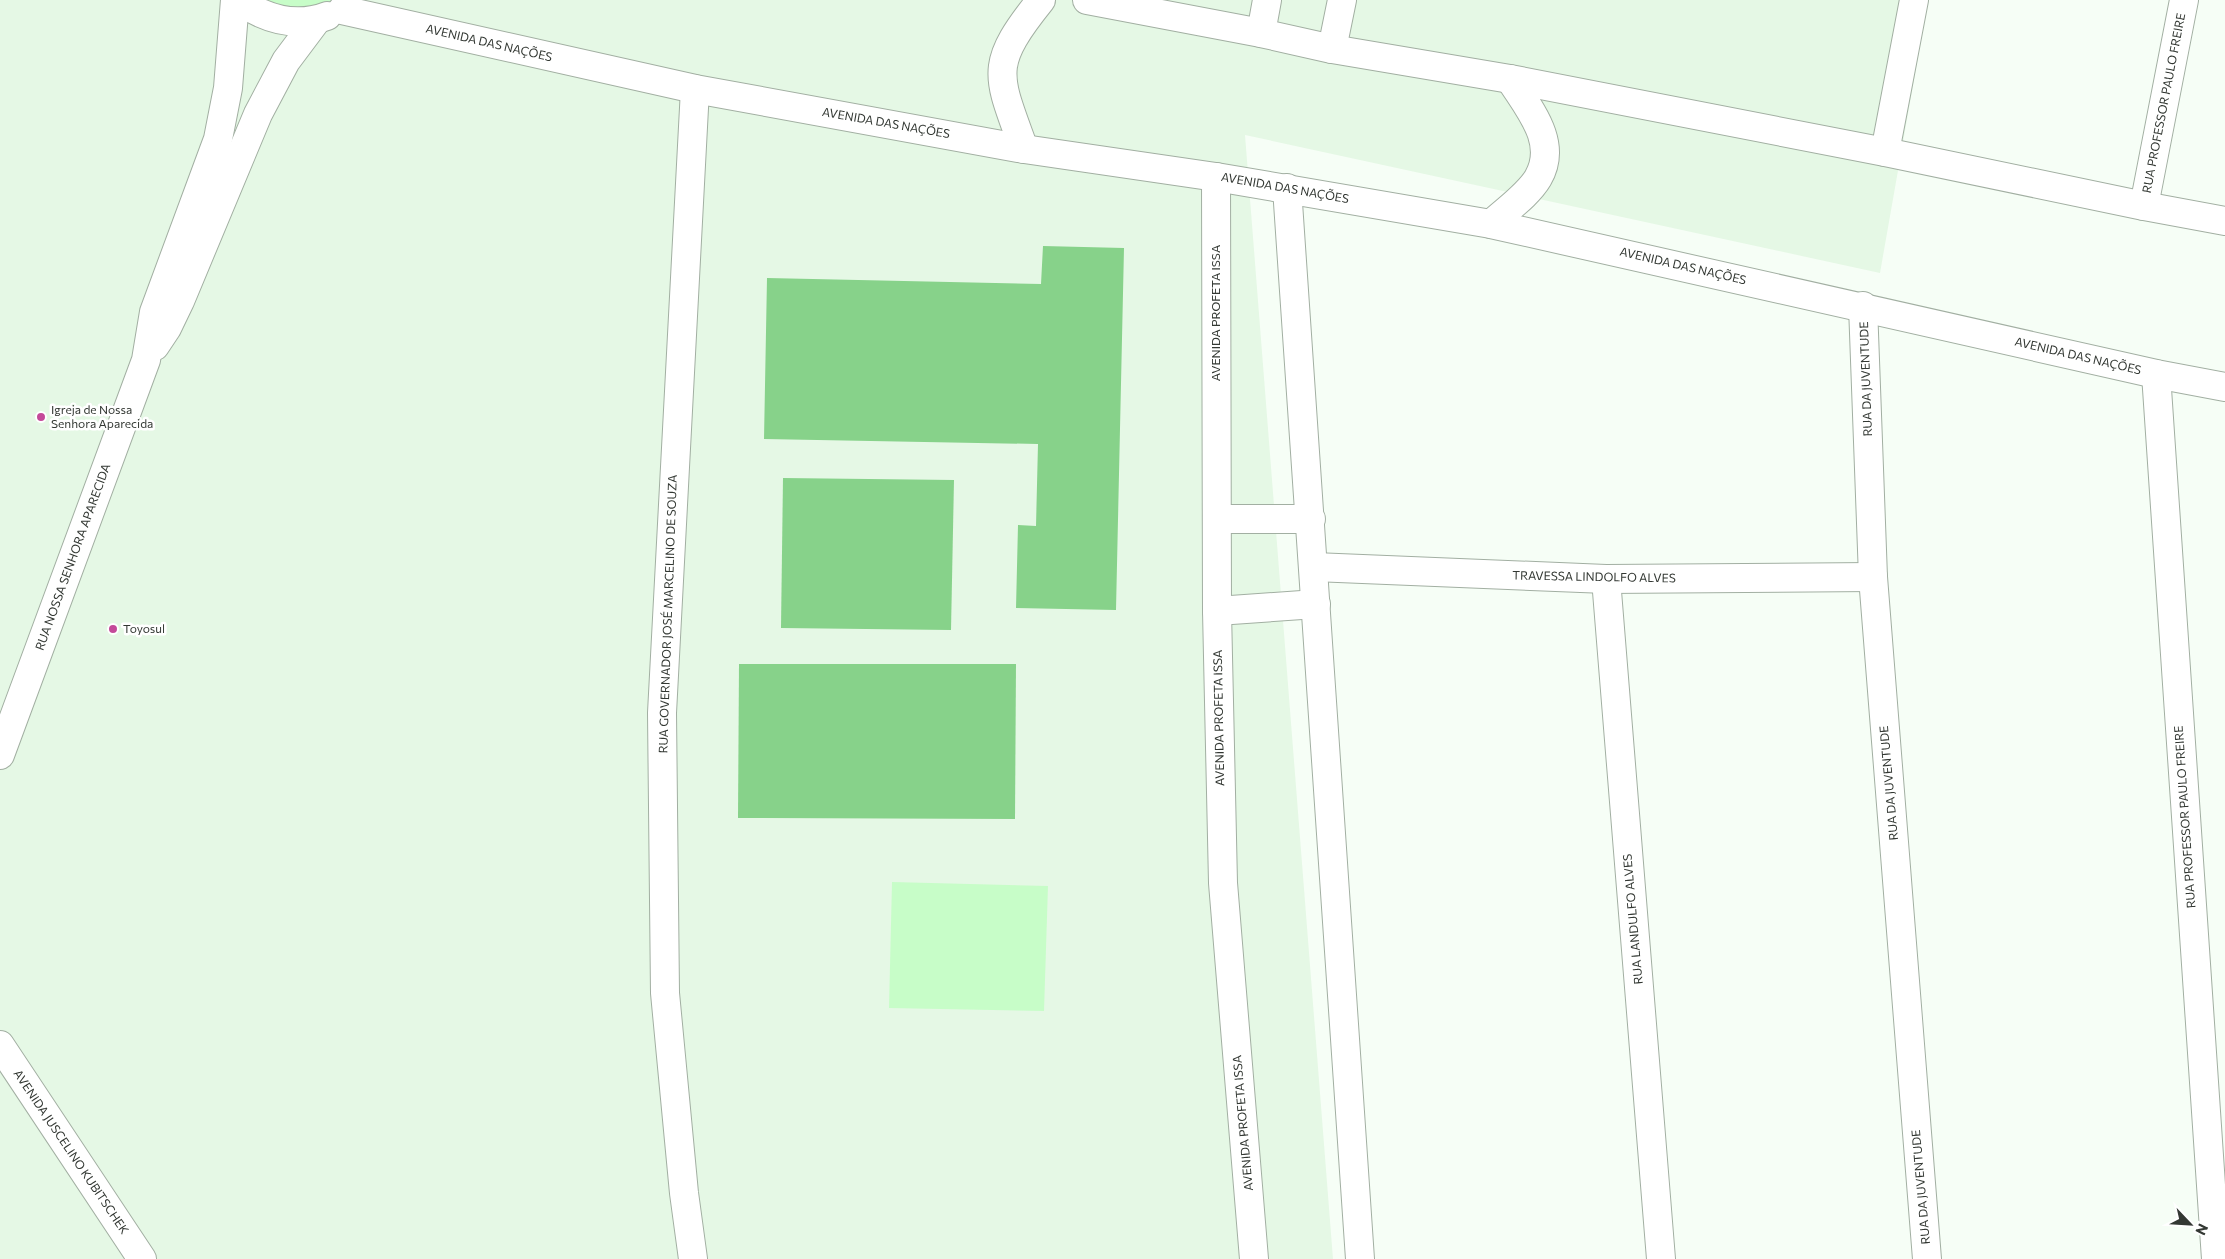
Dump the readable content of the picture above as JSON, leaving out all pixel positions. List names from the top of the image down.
{
  "streets": {
    "street": [
      "AVENIDA DAS NAÇÕES",
      "RUA PROFESSOR PAULO FREIRE",
      "AVENIDA PROFETA ISSA",
      "RUA DA JUVENTUDE",
      "RUA NOSSA SENHORA APARECIDA",
      "TRAVESSA LINDOLFO ALVES",
      "RUA GOVERNADOR JOSÉ MARCELINO DE SOUZA",
      "RUA LANDULFO ALVES",
      "AVENIDA JUSCELINO KUBITSCHEK"
    ]
  },
  "crossings": [
    ["AVENIDA DAS NAÇÕES", "RUA PROFESSOR PAULO FREIRE"],
    ["AVENIDA DAS NAÇÕES", "AVENIDA PROFETA ISSA"],
    ["AVENIDA DAS NAÇÕES", "RUA DA JUVENTUDE"],
    ["AVENIDA DAS NAÇÕES", "RUA GOVERNADOR JOSÉ MARCELINO DE SOUZA"],
    ["RUA DA JUVENTUDE", "TRAVESSA LINDOLFO ALVES"],
    ["TRAVESSA LINDOLFO ALVES", "RUA LANDULFO ALVES"]
  ],
  "places": ["Igreja de Nossa Senhora Aparecida", "Toyosul"],
  "north": "bottom right"
}
